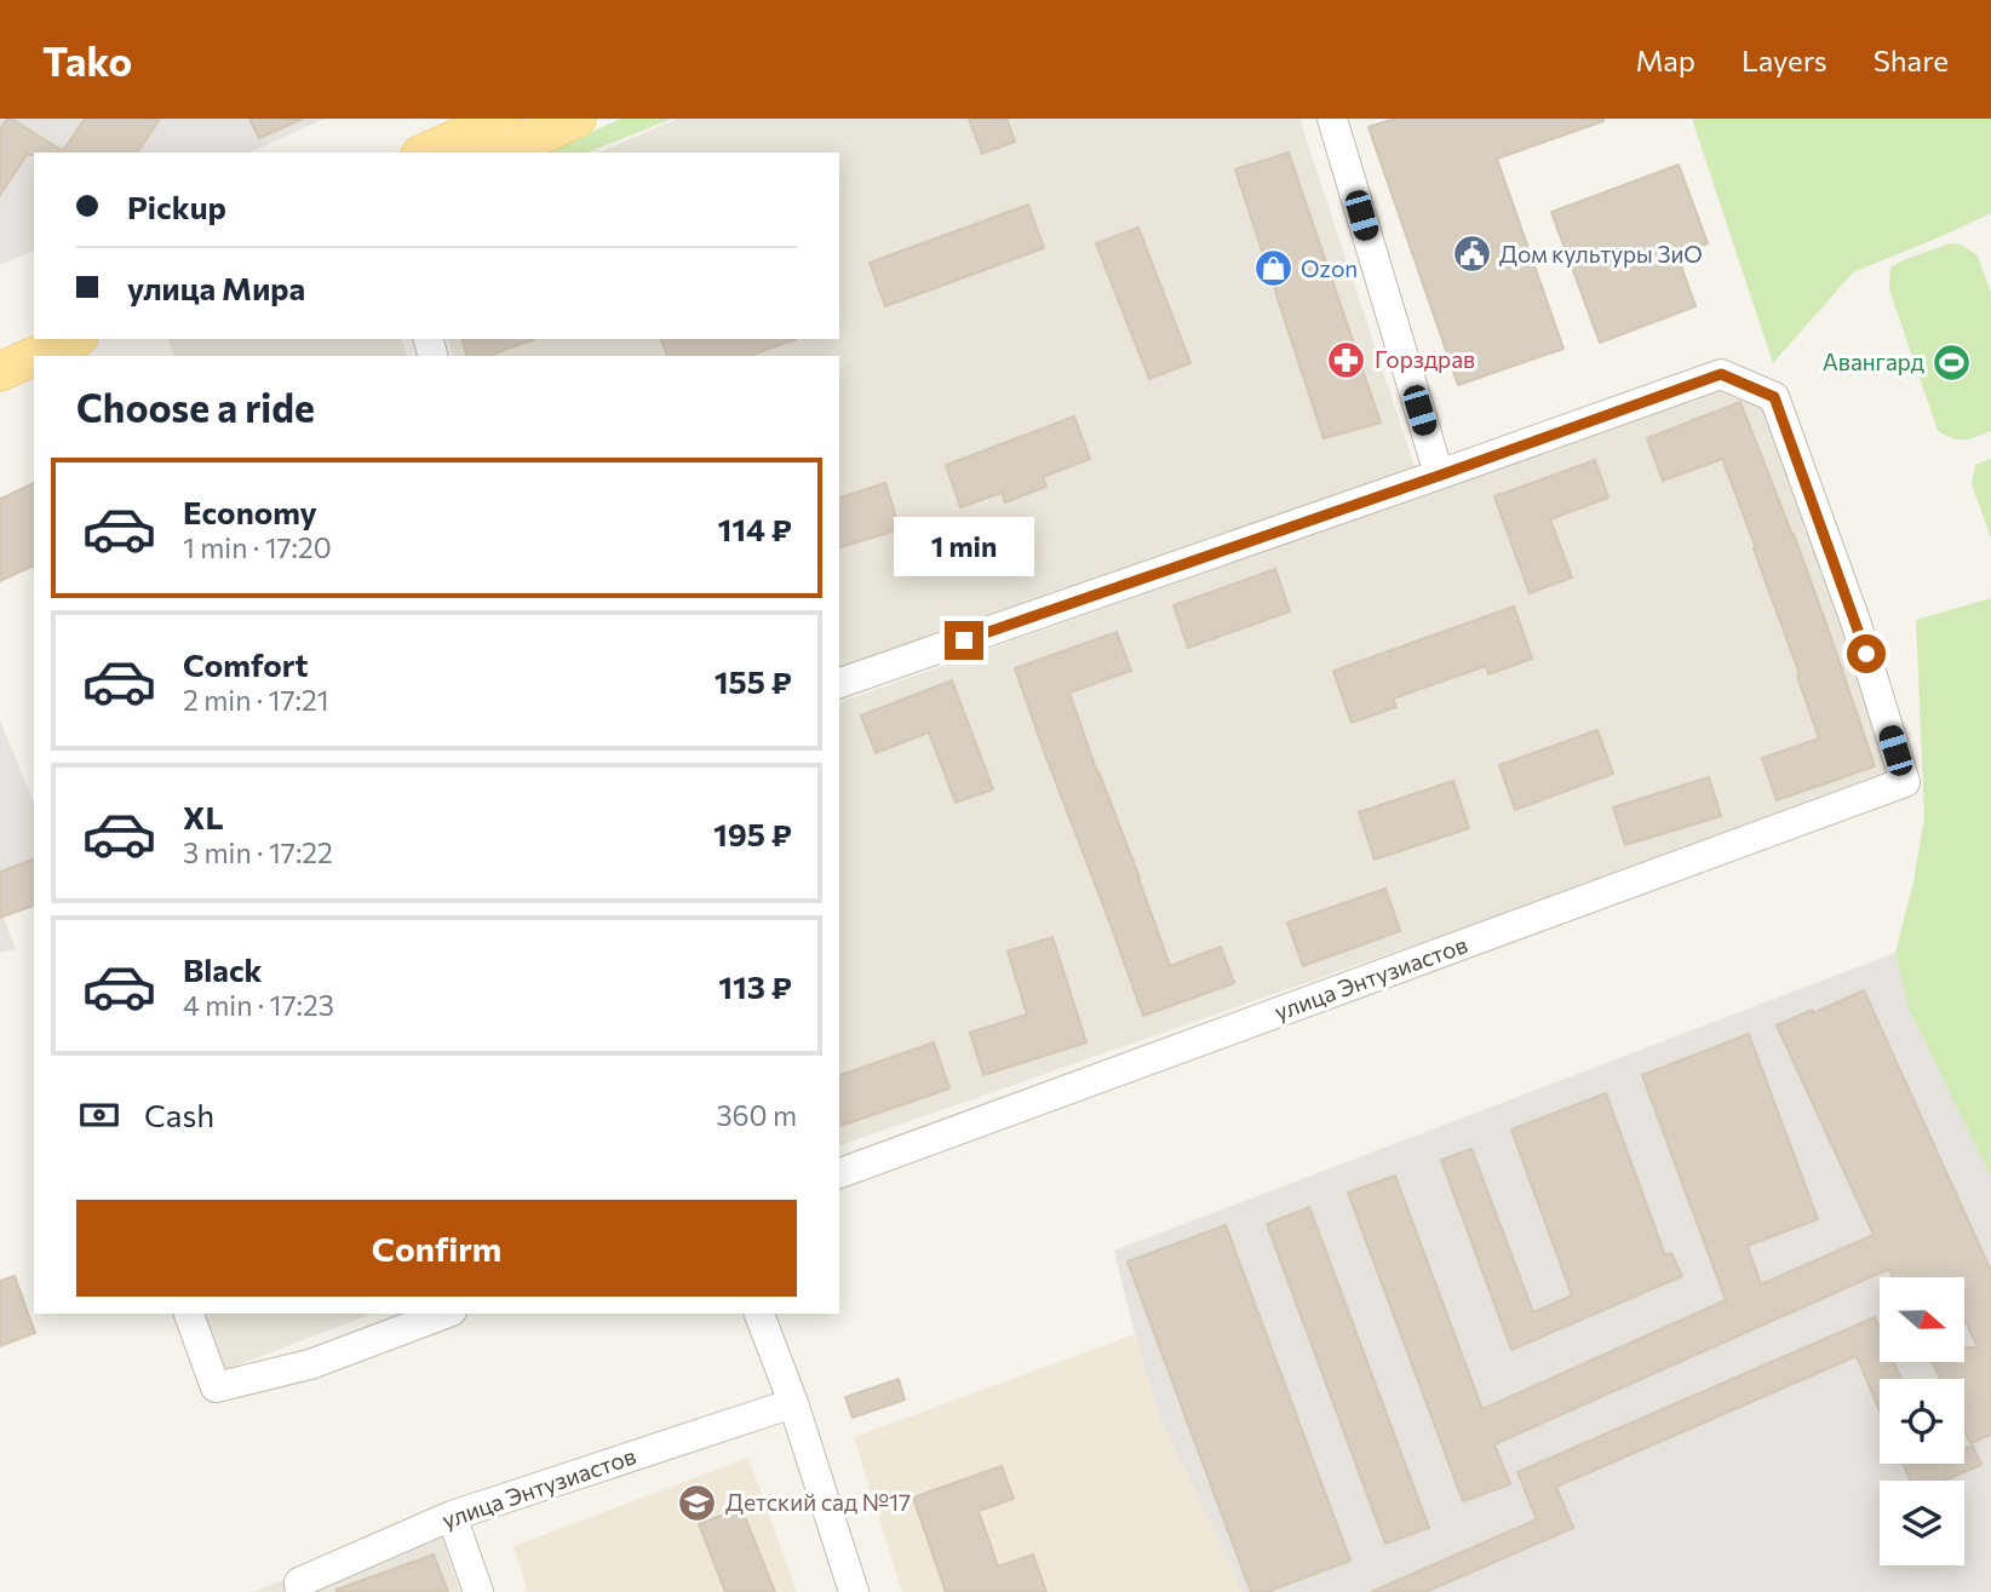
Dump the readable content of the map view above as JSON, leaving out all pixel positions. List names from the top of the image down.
{
  "streets": {
    "street": ["улица Энтузиастов"]
  },
  "places": {
    "public building": ["Дом культуры ЗиО"],
    "shop": ["Ozon"],
    "pharmacy": ["Горздрав"],
    "sports": ["Авангард"],
    "school or university": ["Детский сад №17"]
  },
  "north": "right",
  "page": {
    "header": "Tako",
    "nav": ["Map", "Layers", "Share"],
    "banner": ["Pickup", "улица Мира"],
    "heading": "Choose a ride",
    "list": [
      {
        "name": "Economy",
        "note": "1 min · 17:20",
        "value": "114 ₽"
      },
      {
        "name": "Comfort",
        "note": "2 min · 17:21",
        "value": "155 ₽"
      },
      {
        "name": "XL",
        "note": "3 min · 17:22",
        "value": "195 ₽"
      },
      {
        "name": "Black",
        "note": "4 min · 17:23",
        "value": "113 ₽"
      }
    ],
    "bubble": "1 min",
    "pay": ["Cash", "360 m"],
    "buttons": "Confirm"
  }
}
